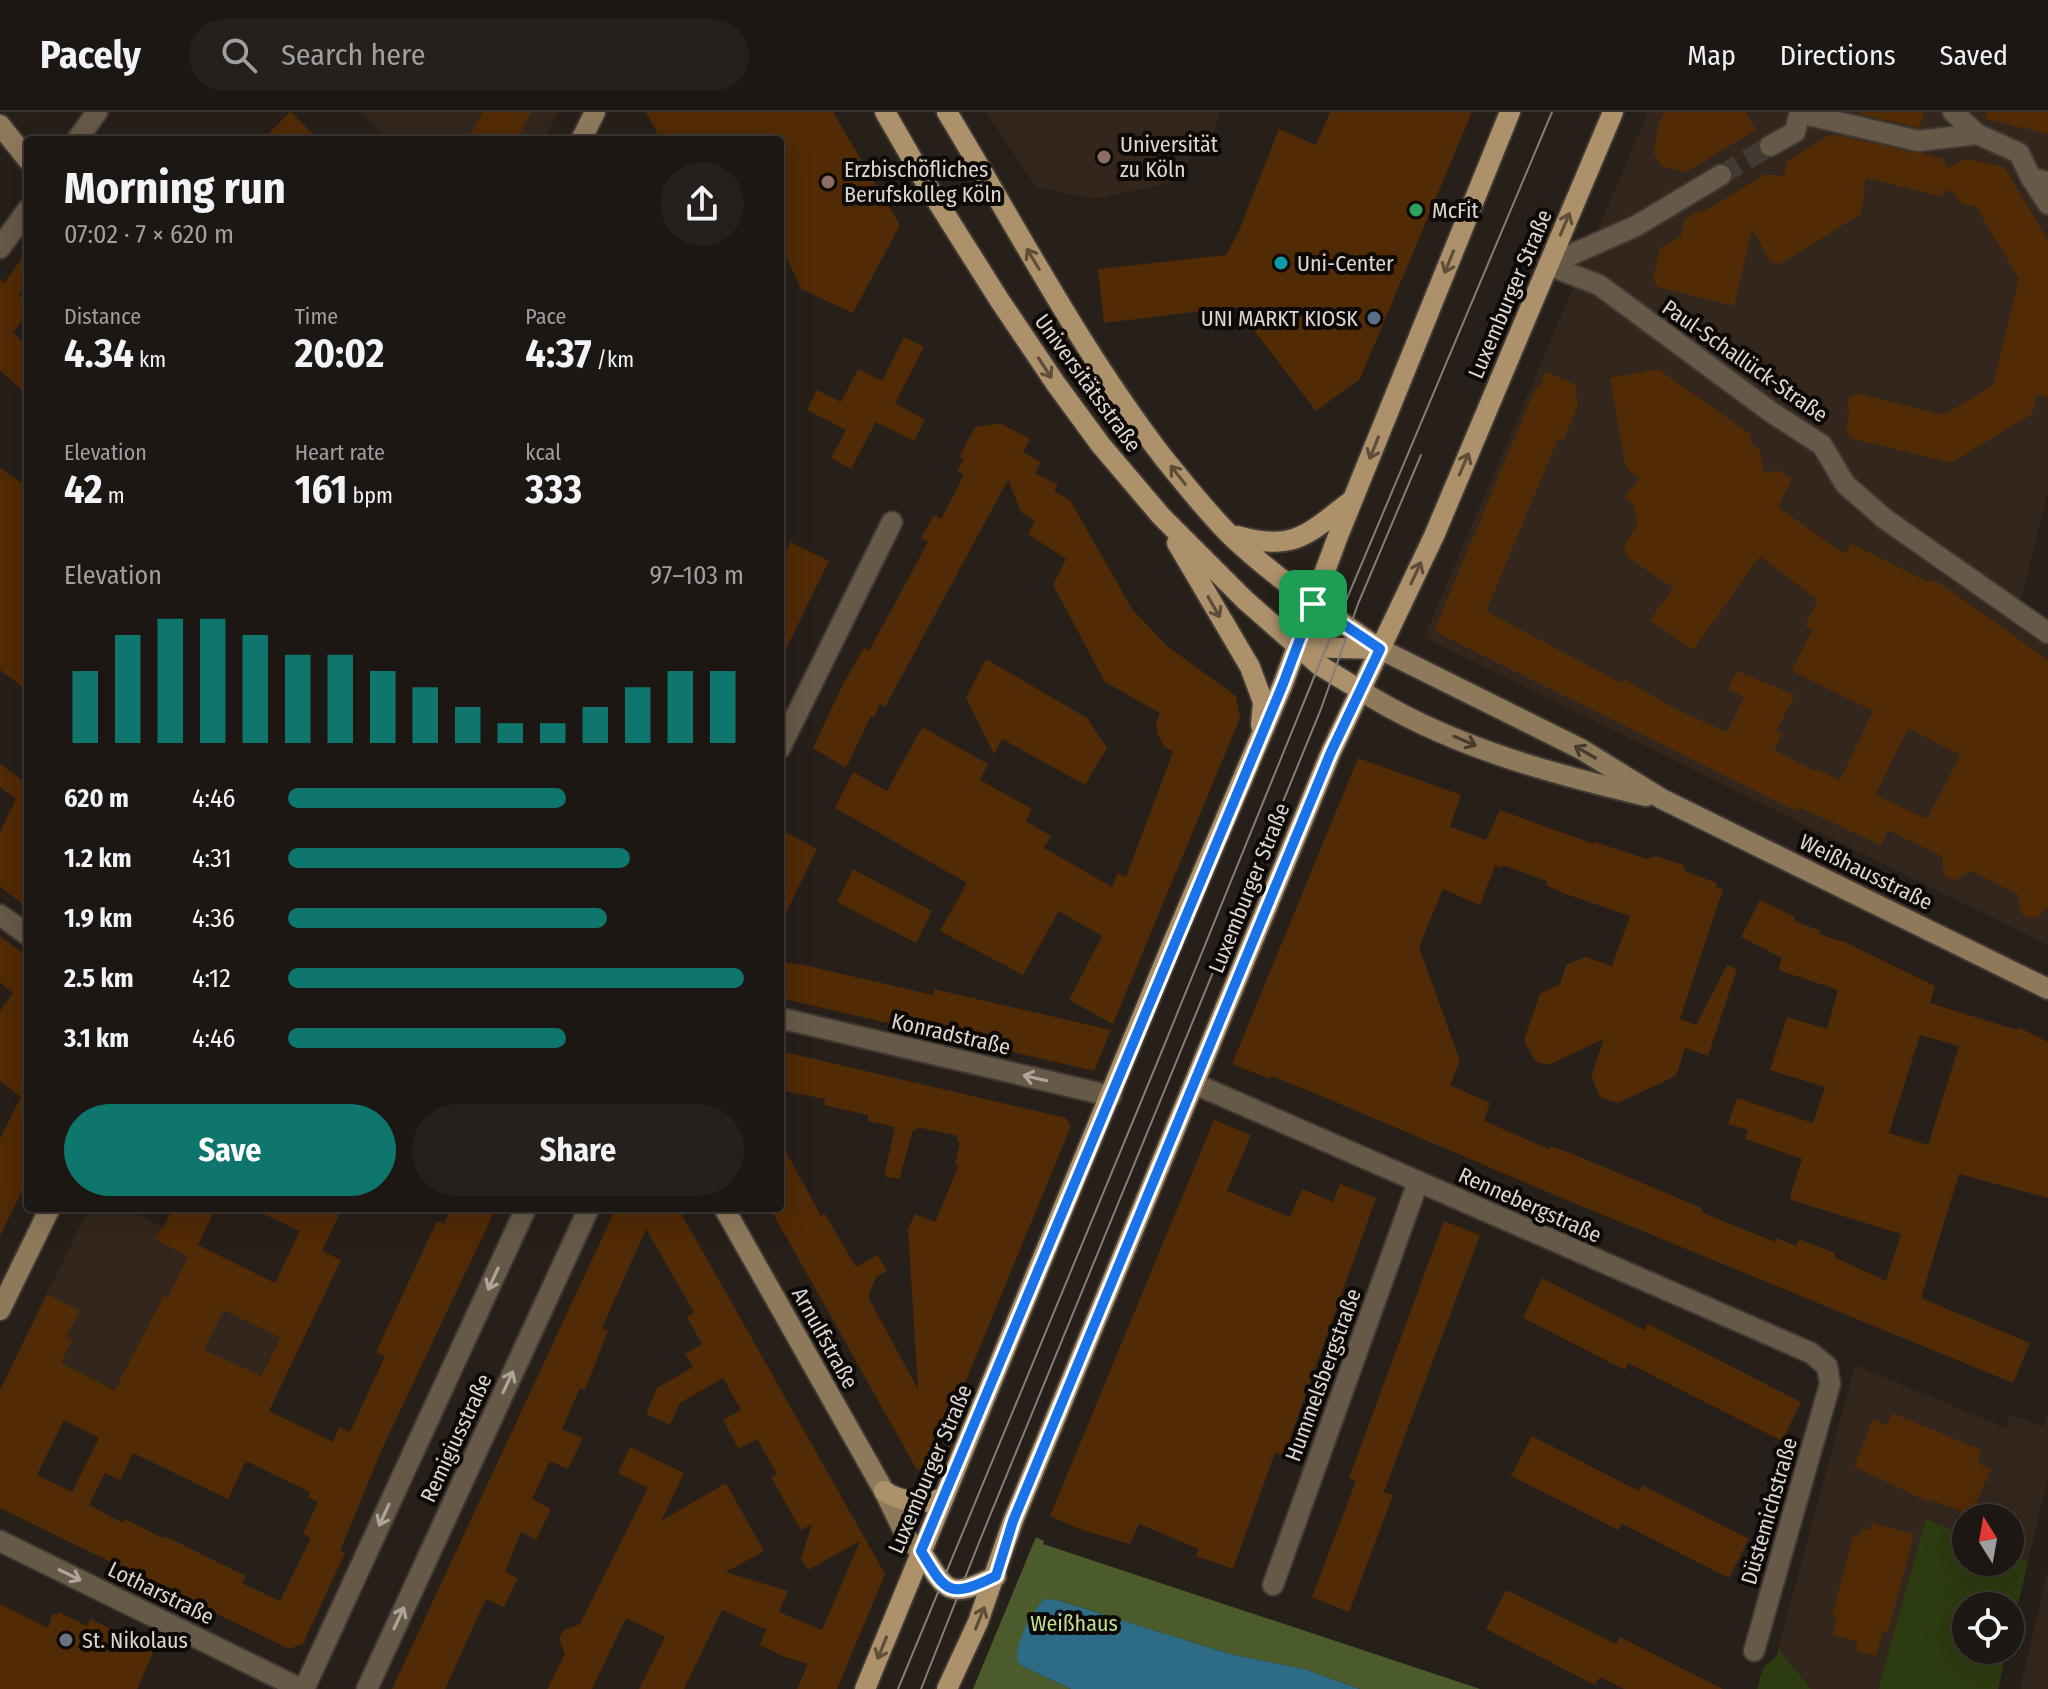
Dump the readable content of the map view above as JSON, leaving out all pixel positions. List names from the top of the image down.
{
  "streets": {
    "main road": [
      "Luxemburger Straße",
      "Universitätsstraße",
      "Weißhausstraße",
      "Arnulfstraße"
    ],
    "street": [
      "Paul-Schallück-Straße",
      "Konradstraße",
      "Rennebergstraße",
      "Hummelsbergstraße",
      "Remigiusstraße",
      "Düstemichstraße",
      "Lotharstraße"
    ]
  },
  "crossings": [
    ["Luxemburger Straße", "Paul-Schallück-Straße"],
    ["Luxemburger Straße", "Universitätsstraße"],
    ["Luxemburger Straße", "Weißhausstraße"],
    ["Luxemburger Straße", "Konradstraße"],
    ["Luxemburger Straße", "Rennebergstraße"],
    ["Luxemburger Straße", "Arnulfstraße"],
    ["Universitätsstraße", "Weißhausstraße"],
    ["Rennebergstraße", "Hummelsbergstraße"],
    ["Rennebergstraße", "Düstemichstraße"],
    ["Remigiusstraße", "Lotharstraße"]
  ],
  "one_way": ["Konradstraße", "Lotharstraße"],
  "parks": ["Weißhaus"],
  "places": [
    "Universität zu Köln",
    "Erzbischöfliches Berufskolleg Köln",
    "McFit",
    "Uni-Center",
    "UNI MARKT KIOSK",
    "St. Nikolaus"
  ],
  "north": "top",
  "page": {
    "header": "Pacely",
    "search": "Search here",
    "nav": ["Map", "Directions", "Saved"],
    "heading": ["Morning run", "07:02 · 7 × 620 m"],
    "stats": [
      ["Distance", "4.34 km"],
      ["Time", "20:02"],
      ["Pace", "4:37 /km"],
      ["Elevation", "42 m"],
      ["Heart rate", "161 bpm"],
      ["kcal", "333"]
    ],
    "chart": ["Elevation", "97–103 m"],
    "list": [
      {
        "name": "620 m",
        "note": "4:46"
      },
      {
        "name": "1.2 km",
        "note": "4:31"
      },
      {
        "name": "1.9 km",
        "note": "4:36"
      },
      {
        "name": "2.5 km",
        "note": "4:12"
      },
      {
        "name": "3.1 km",
        "note": "4:46"
      }
    ],
    "buttons": ["Save", "Share"]
  }
}
